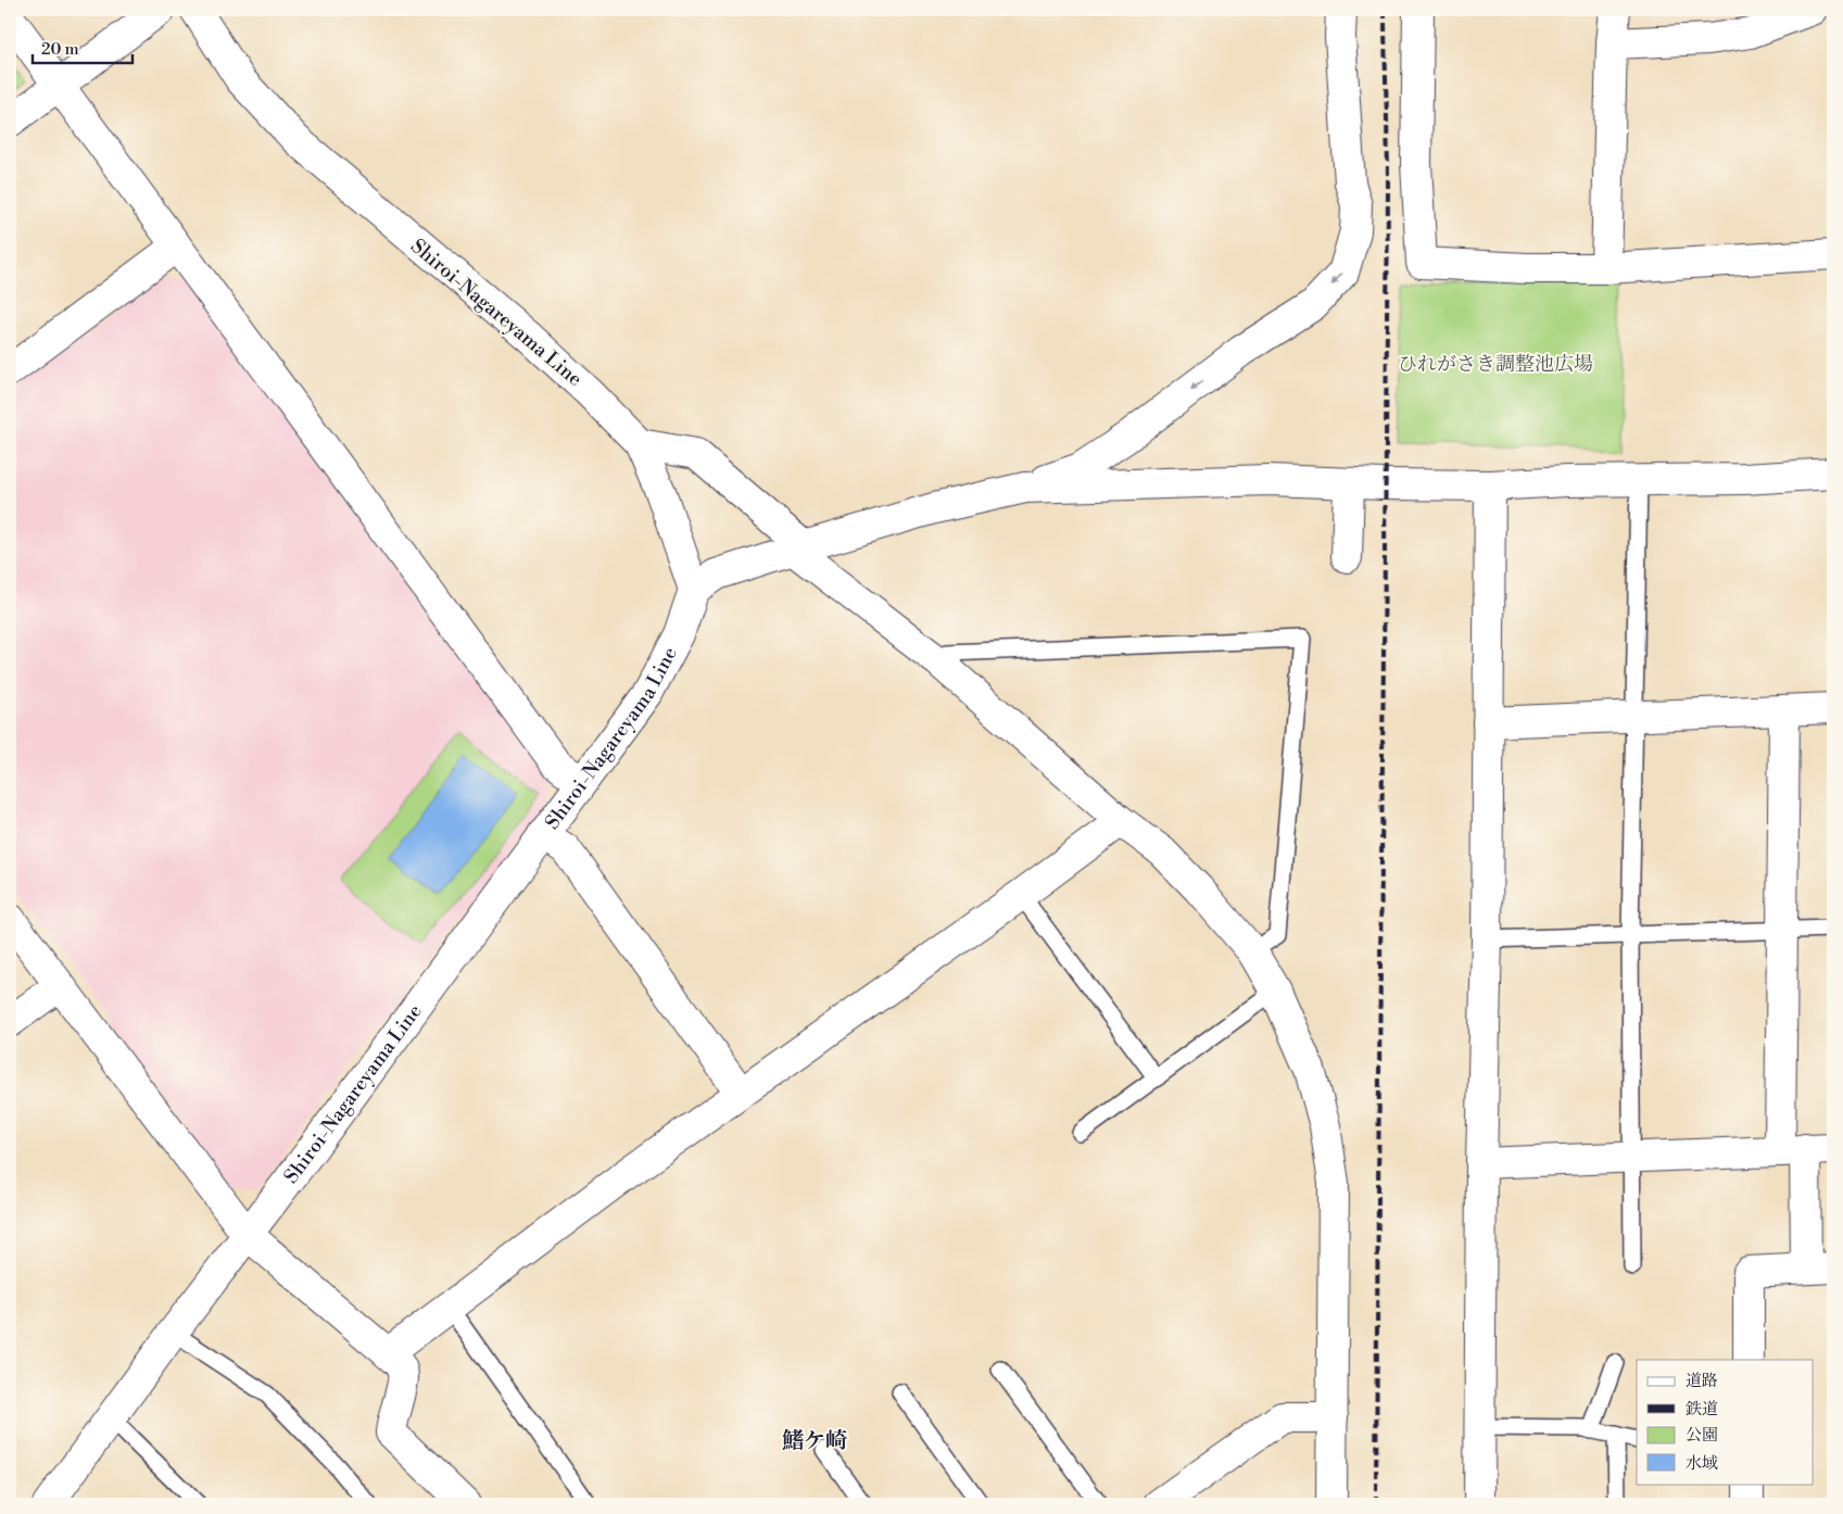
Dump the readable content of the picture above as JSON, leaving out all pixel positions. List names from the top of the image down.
{
  "streets": {
    "street": ["Shiroi-Nagareyama Line"]
  },
  "districts": ["鰭ケ崎"],
  "parks": ["ひれがさき調整池広場"],
  "legend": [
    "道路",
    "鉄道",
    "公園",
    "水域"
  ],
  "scale_bar": "20 m"
}
